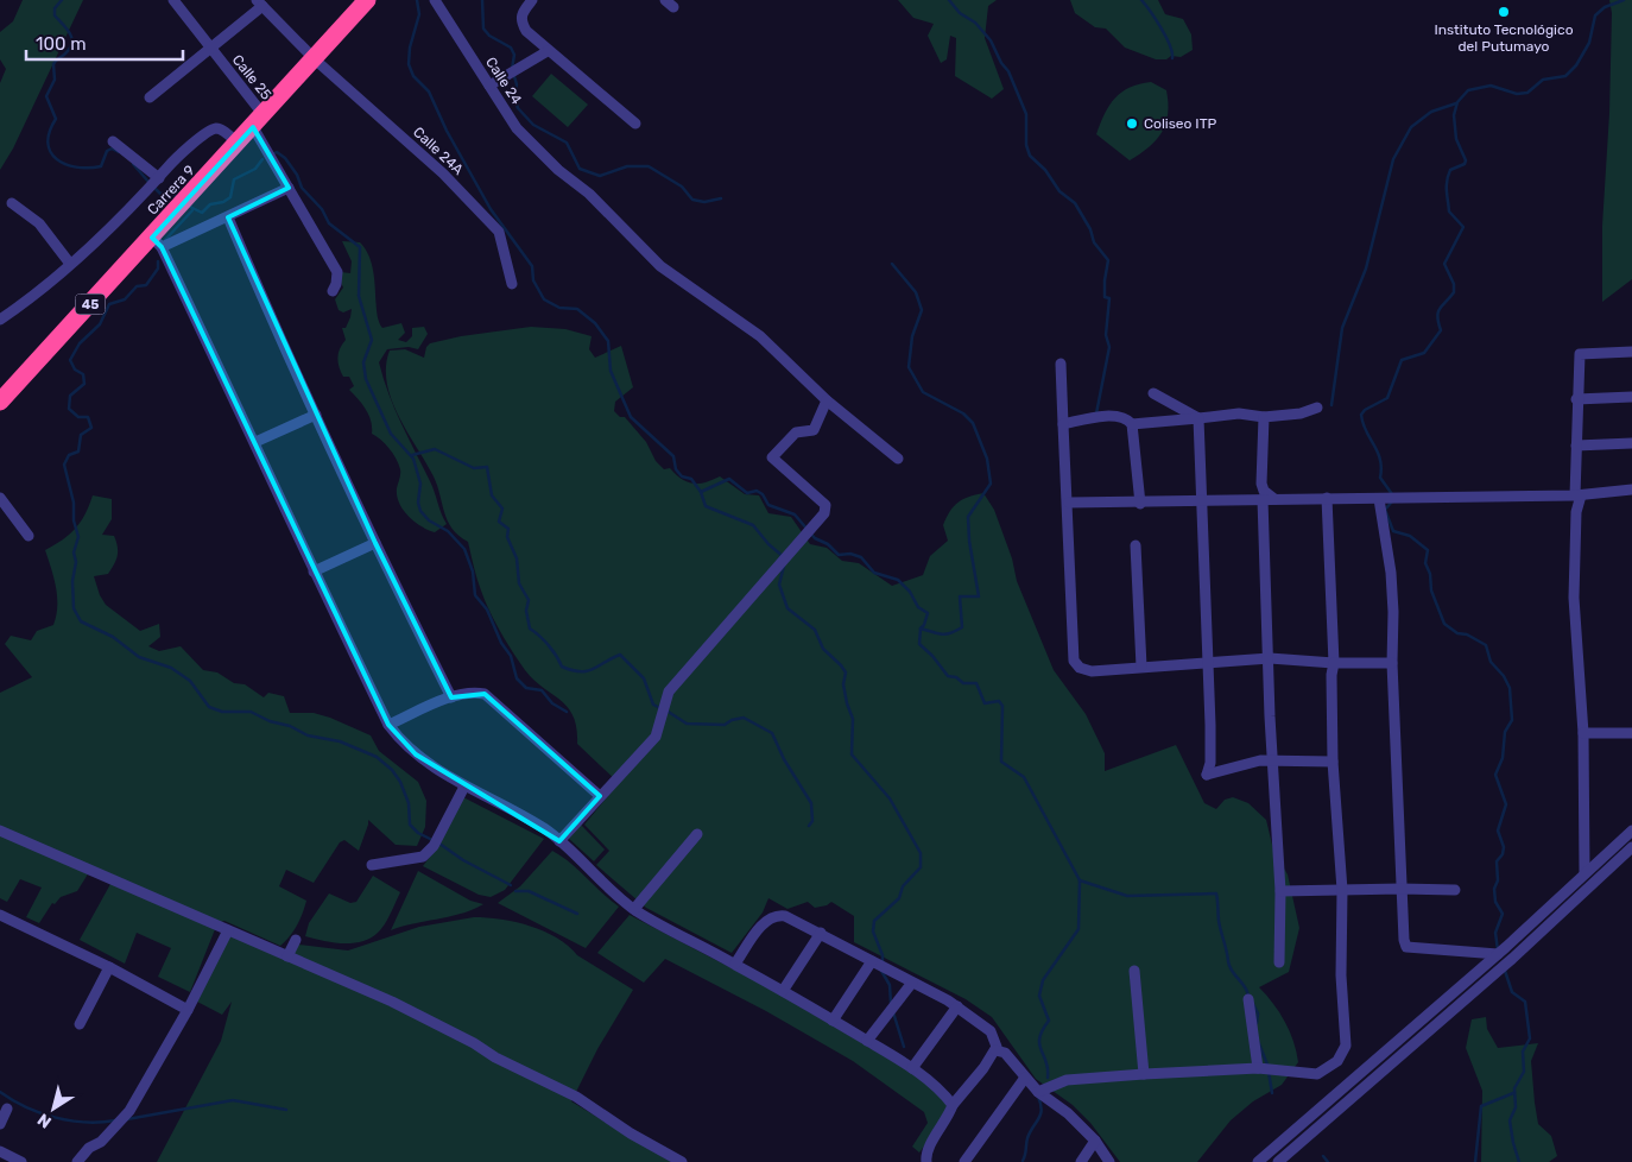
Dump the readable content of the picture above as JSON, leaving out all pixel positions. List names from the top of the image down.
{
  "streets": {
    "highway": ["Carrera 9", "45"],
    "street": ["Calle 25", "Calle 24", "Calle 24A"]
  },
  "crossings": [
    ["Calle 25", "Carrera 9"],
    ["Calle 24A", "Carrera 9"]
  ],
  "places": ["Instituto Tecnológico del Putumayo", "Coliseo ITP"],
  "scale_bar": "100 m",
  "north": "bottom left"
}
